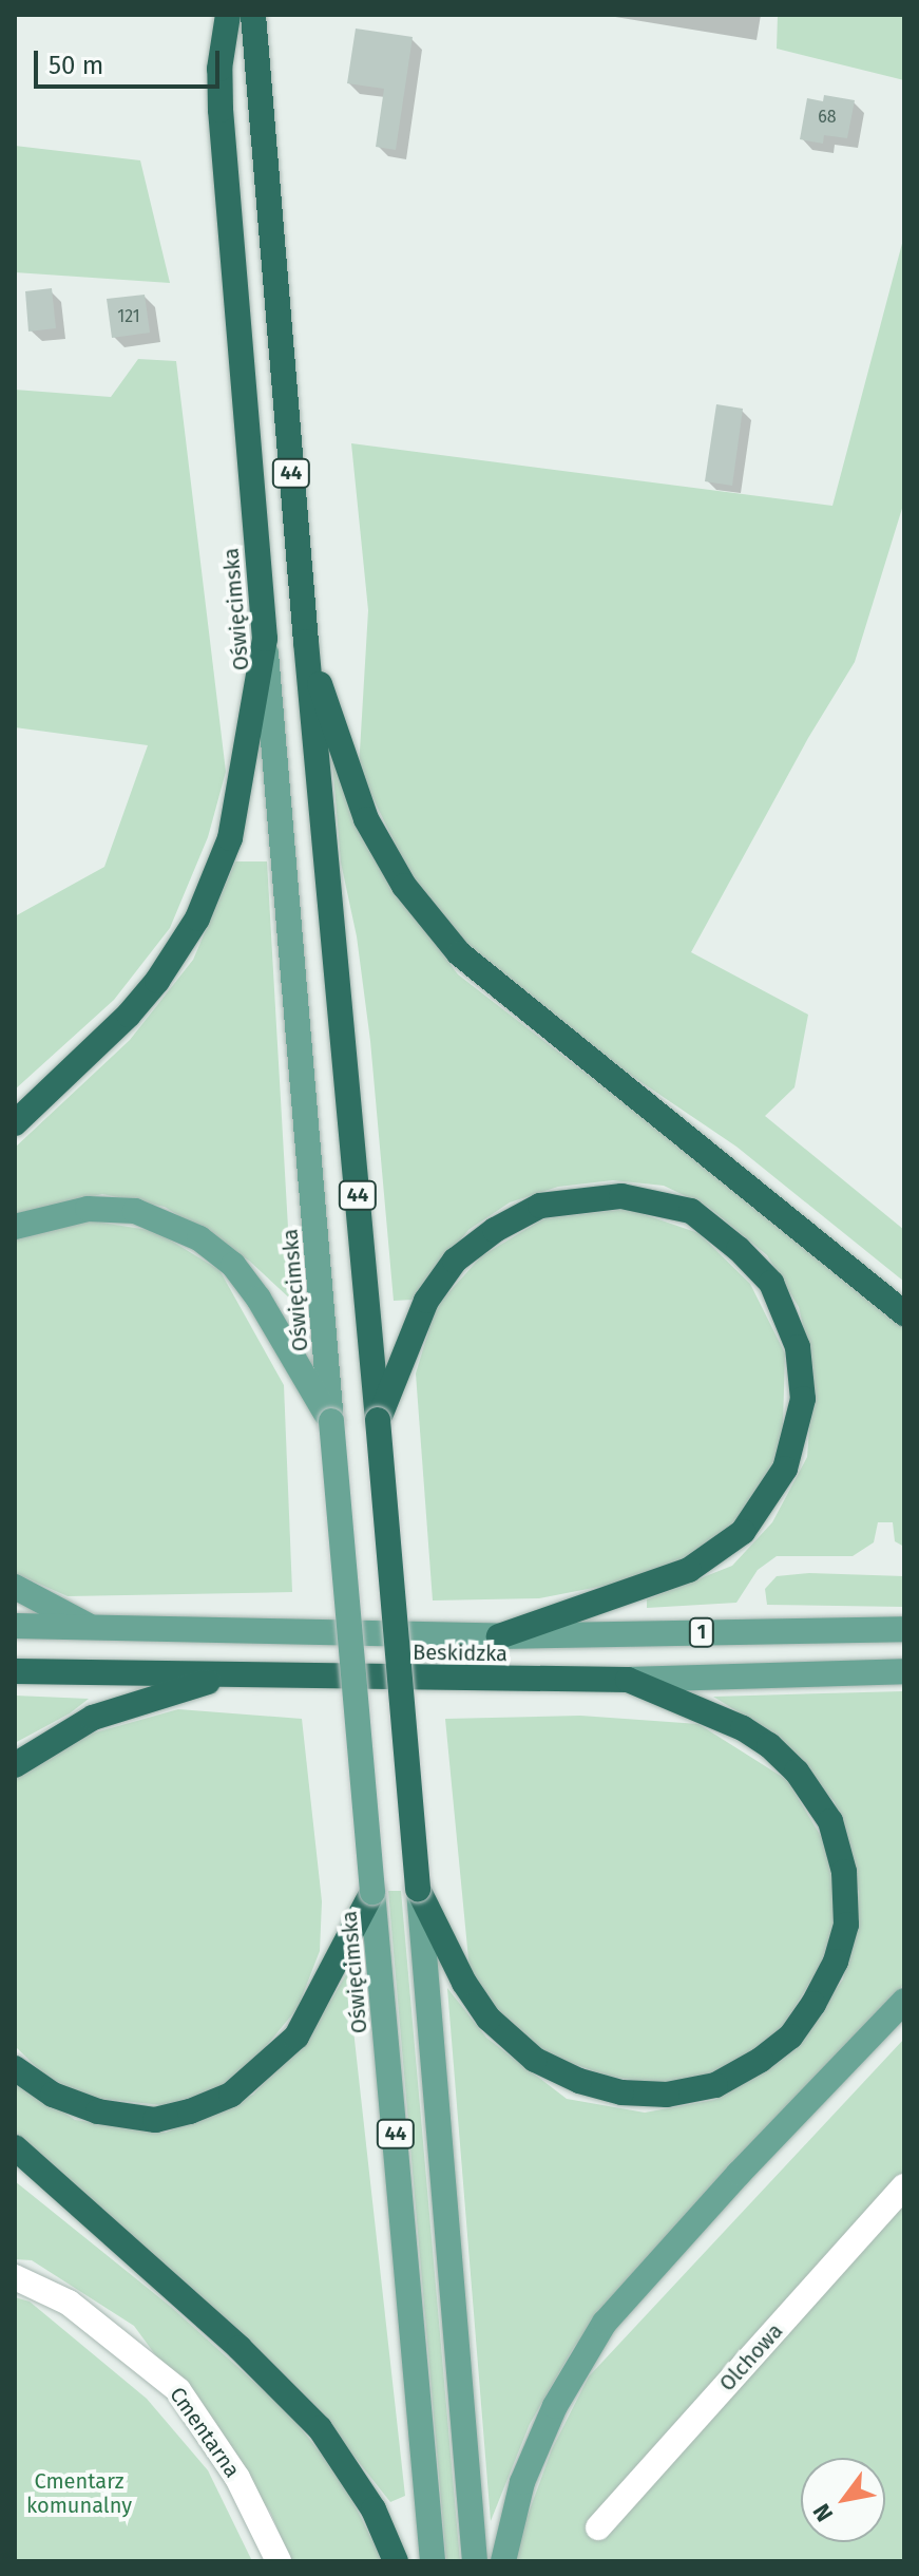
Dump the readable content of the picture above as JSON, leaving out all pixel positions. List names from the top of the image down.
{
  "streets": {
    "highway": [
      "44",
      "Oświęcimska",
      "1",
      "Beskidzka"
    ],
    "street": ["Olchowa", "Cmentarna"]
  },
  "parks": ["Cmentarz komunalny"],
  "house_numbers": ["68", "121"],
  "scale_bar": "50 m",
  "north": "bottom left"
}
